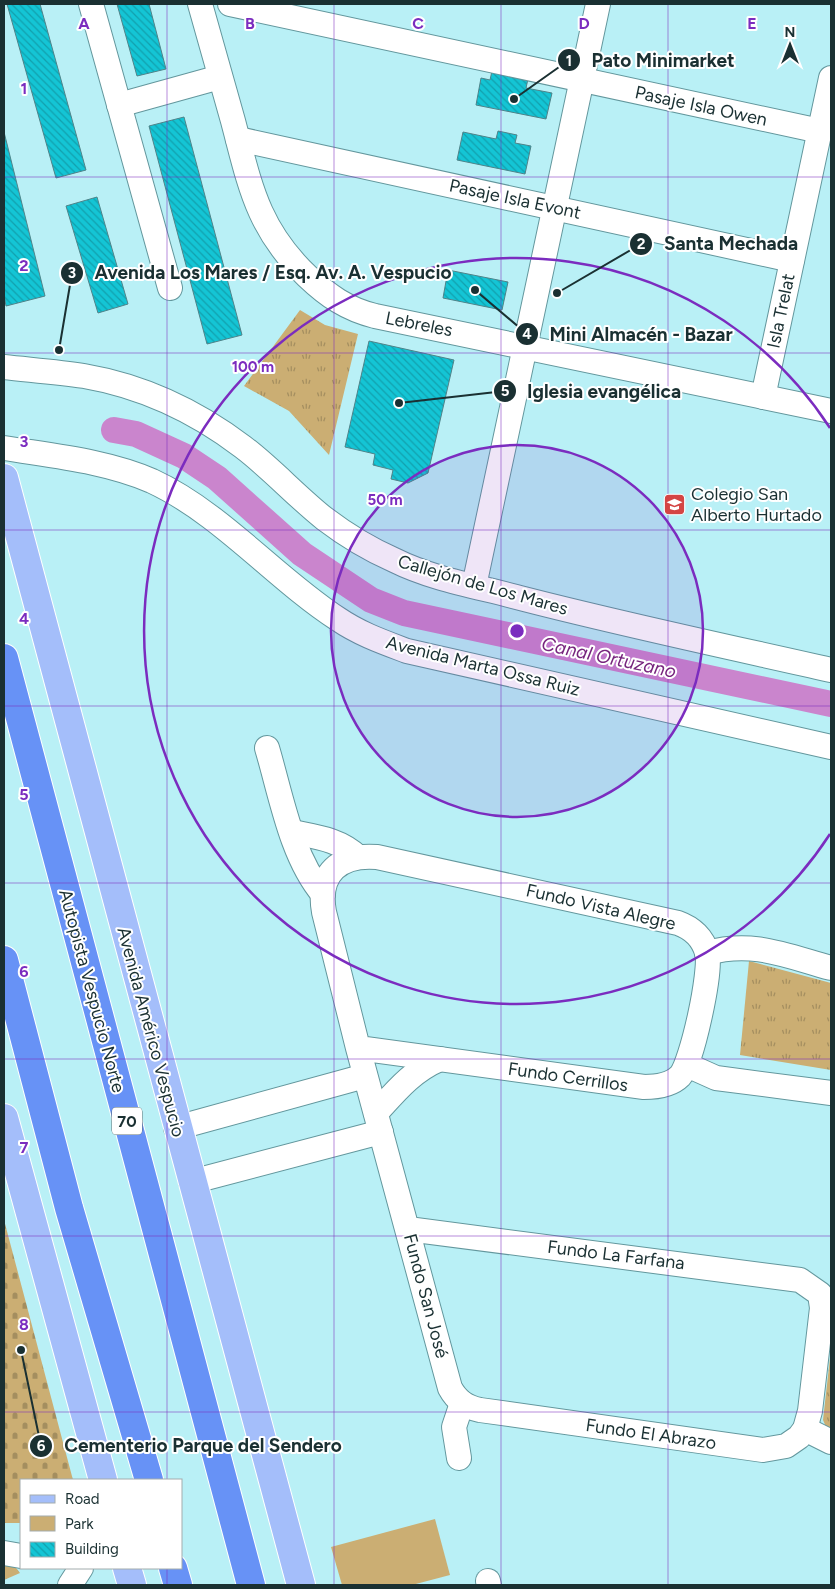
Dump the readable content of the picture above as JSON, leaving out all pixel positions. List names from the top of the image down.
{
  "streets": {
    "highway": ["Autopista Vespucio Norte", "70"],
    "main road": ["Avenida Américo Vespucio"],
    "street": [
      "Pasaje Isla Owen",
      "Pasaje Isla Evont",
      "Isla Trelat",
      "Lebreles",
      "Callejón de Los Mares",
      "Avenida Marta Ossa Ruiz",
      "Fundo Vista Alegre",
      "Fundo Cerrillos",
      "Fundo La Farfana",
      "Fundo San José",
      "Fundo El Abrazo"
    ]
  },
  "crossings": [
    ["Pasaje Isla Owen", "Isla Trelat"],
    ["Pasaje Isla Evont", "Isla Trelat"],
    ["Pasaje Isla Evont", "Lebreles"],
    ["Isla Trelat", "Lebreles"],
    ["Fundo Vista Alegre", "Fundo San José"],
    ["Fundo Cerrillos", "Fundo San José"],
    ["Fundo La Farfana", "Fundo San José"],
    ["Fundo La Farfana", "Fundo El Abrazo"],
    ["Fundo San José", "Fundo El Abrazo"]
  ],
  "water": ["Canal Ortuzano"],
  "places": {
    "other": [
      "Pato Minimarket",
      "Mini Almacén - Bazar",
      "Santa Mechada",
      "Avenida Los Mares / Esq. Av. A. Vespucio",
      "Iglesia evangélica",
      "Cementerio Parque del Sendero"
    ],
    "school or university": ["Colegio San Alberto Hurtado"]
  },
  "legend": ["Road", "Park", "Building"],
  "north": "top",
  "grid": {
    "columns": [
      "A",
      "B",
      "C",
      "D",
      "E"
    ],
    "rows": [
      "1",
      "2",
      "3",
      "4",
      "5",
      "6",
      "7",
      "8"
    ]
  },
  "rings": ["100 m", "50 m"]
}
